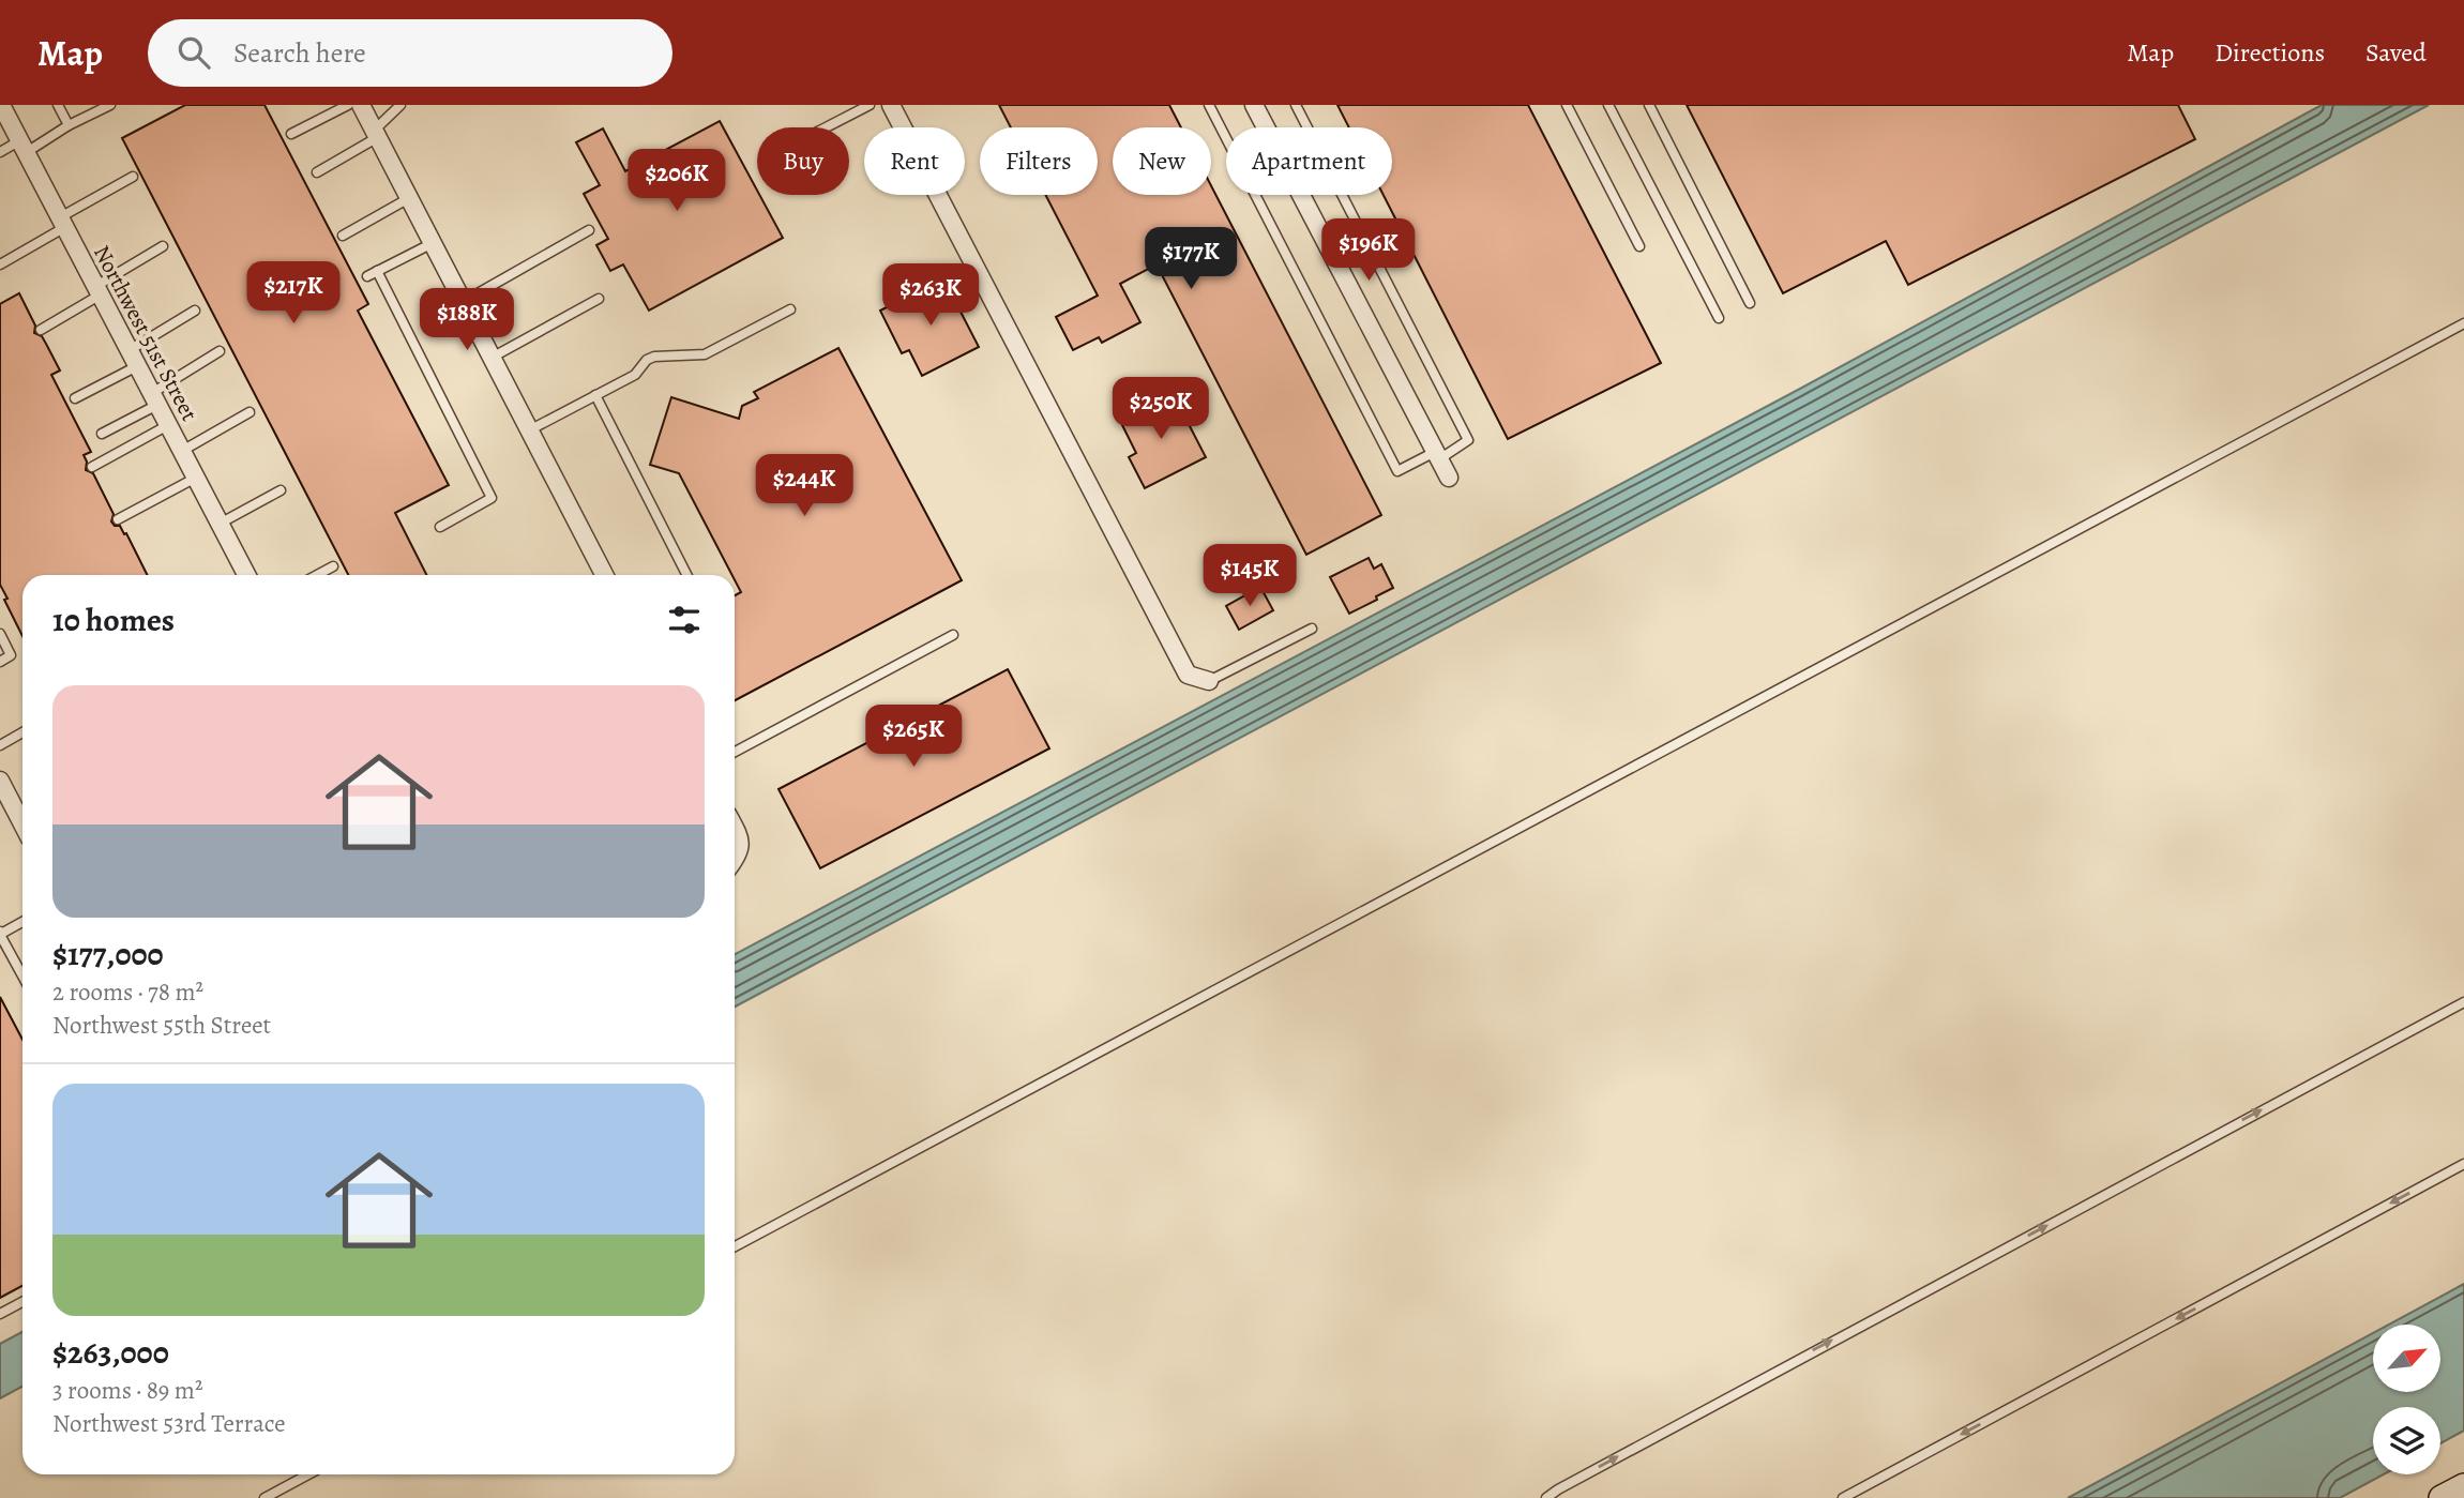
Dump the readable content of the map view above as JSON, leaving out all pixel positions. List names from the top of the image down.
{
  "streets": {
    "street": ["Northwest 51st Street"]
  },
  "north": "top right",
  "page": {
    "header": "Map",
    "search": "Search here",
    "nav": ["Map", "Directions", "Saved"],
    "chip": [
      "Buy",
      "Rent",
      "Filters",
      "New",
      "Apartment"
    ],
    "price": [
      "$206K",
      "$196K",
      "$177K",
      "$217K",
      "$263K",
      "$188K",
      "$250K",
      "$244K",
      "$145K",
      "$265K"
    ],
    "heading": "10 homes",
    "list": [
      {
        "name": "$177,000",
        "note": "2 rooms · 78 m² · Northwest 55th Street"
      },
      {
        "name": "$263,000",
        "note": "3 rooms · 89 m² · Northwest 53rd Terrace"
      }
    ]
  }
}
